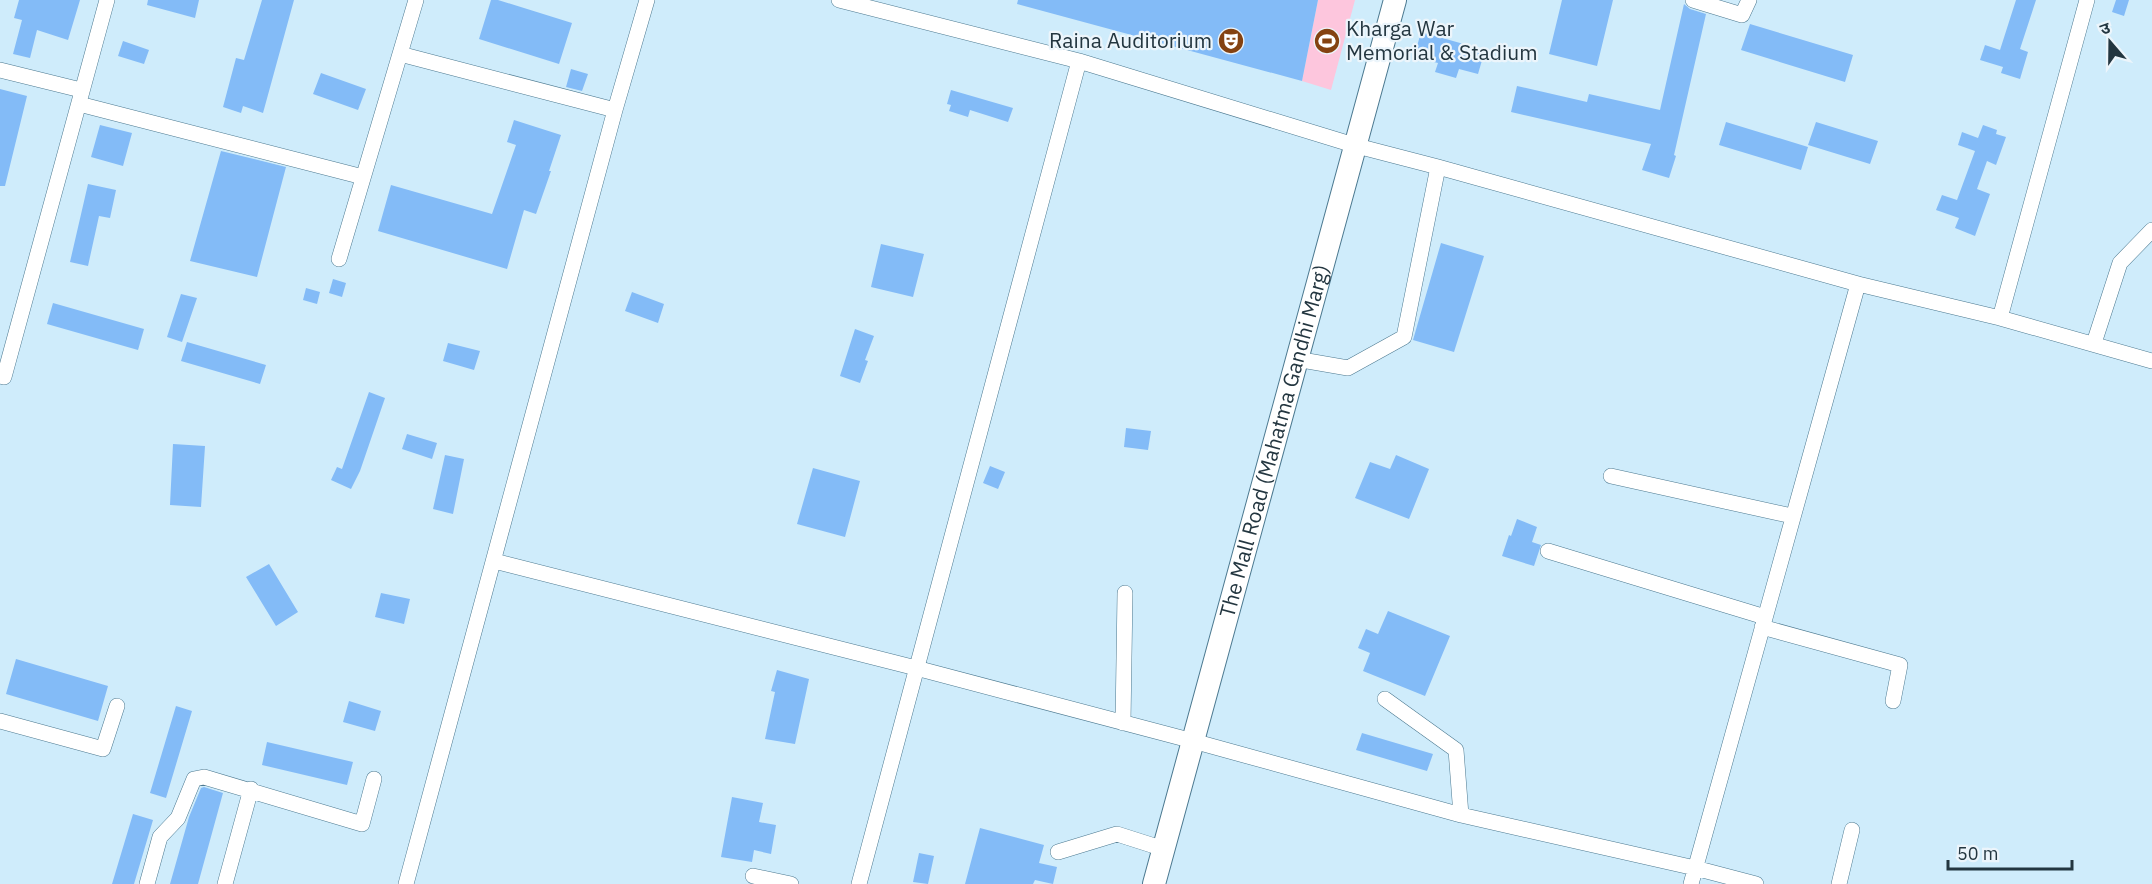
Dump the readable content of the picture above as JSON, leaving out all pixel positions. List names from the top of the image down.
{
  "streets": {
    "street": ["The Mall Road (Mahatma Gandhi Marg)"]
  },
  "places": {
    "theatre": ["Raina Auditorium"],
    "sports": ["Kharga War Memorial & Stadium"]
  },
  "scale_bar": "50 m",
  "north": "top"
}
